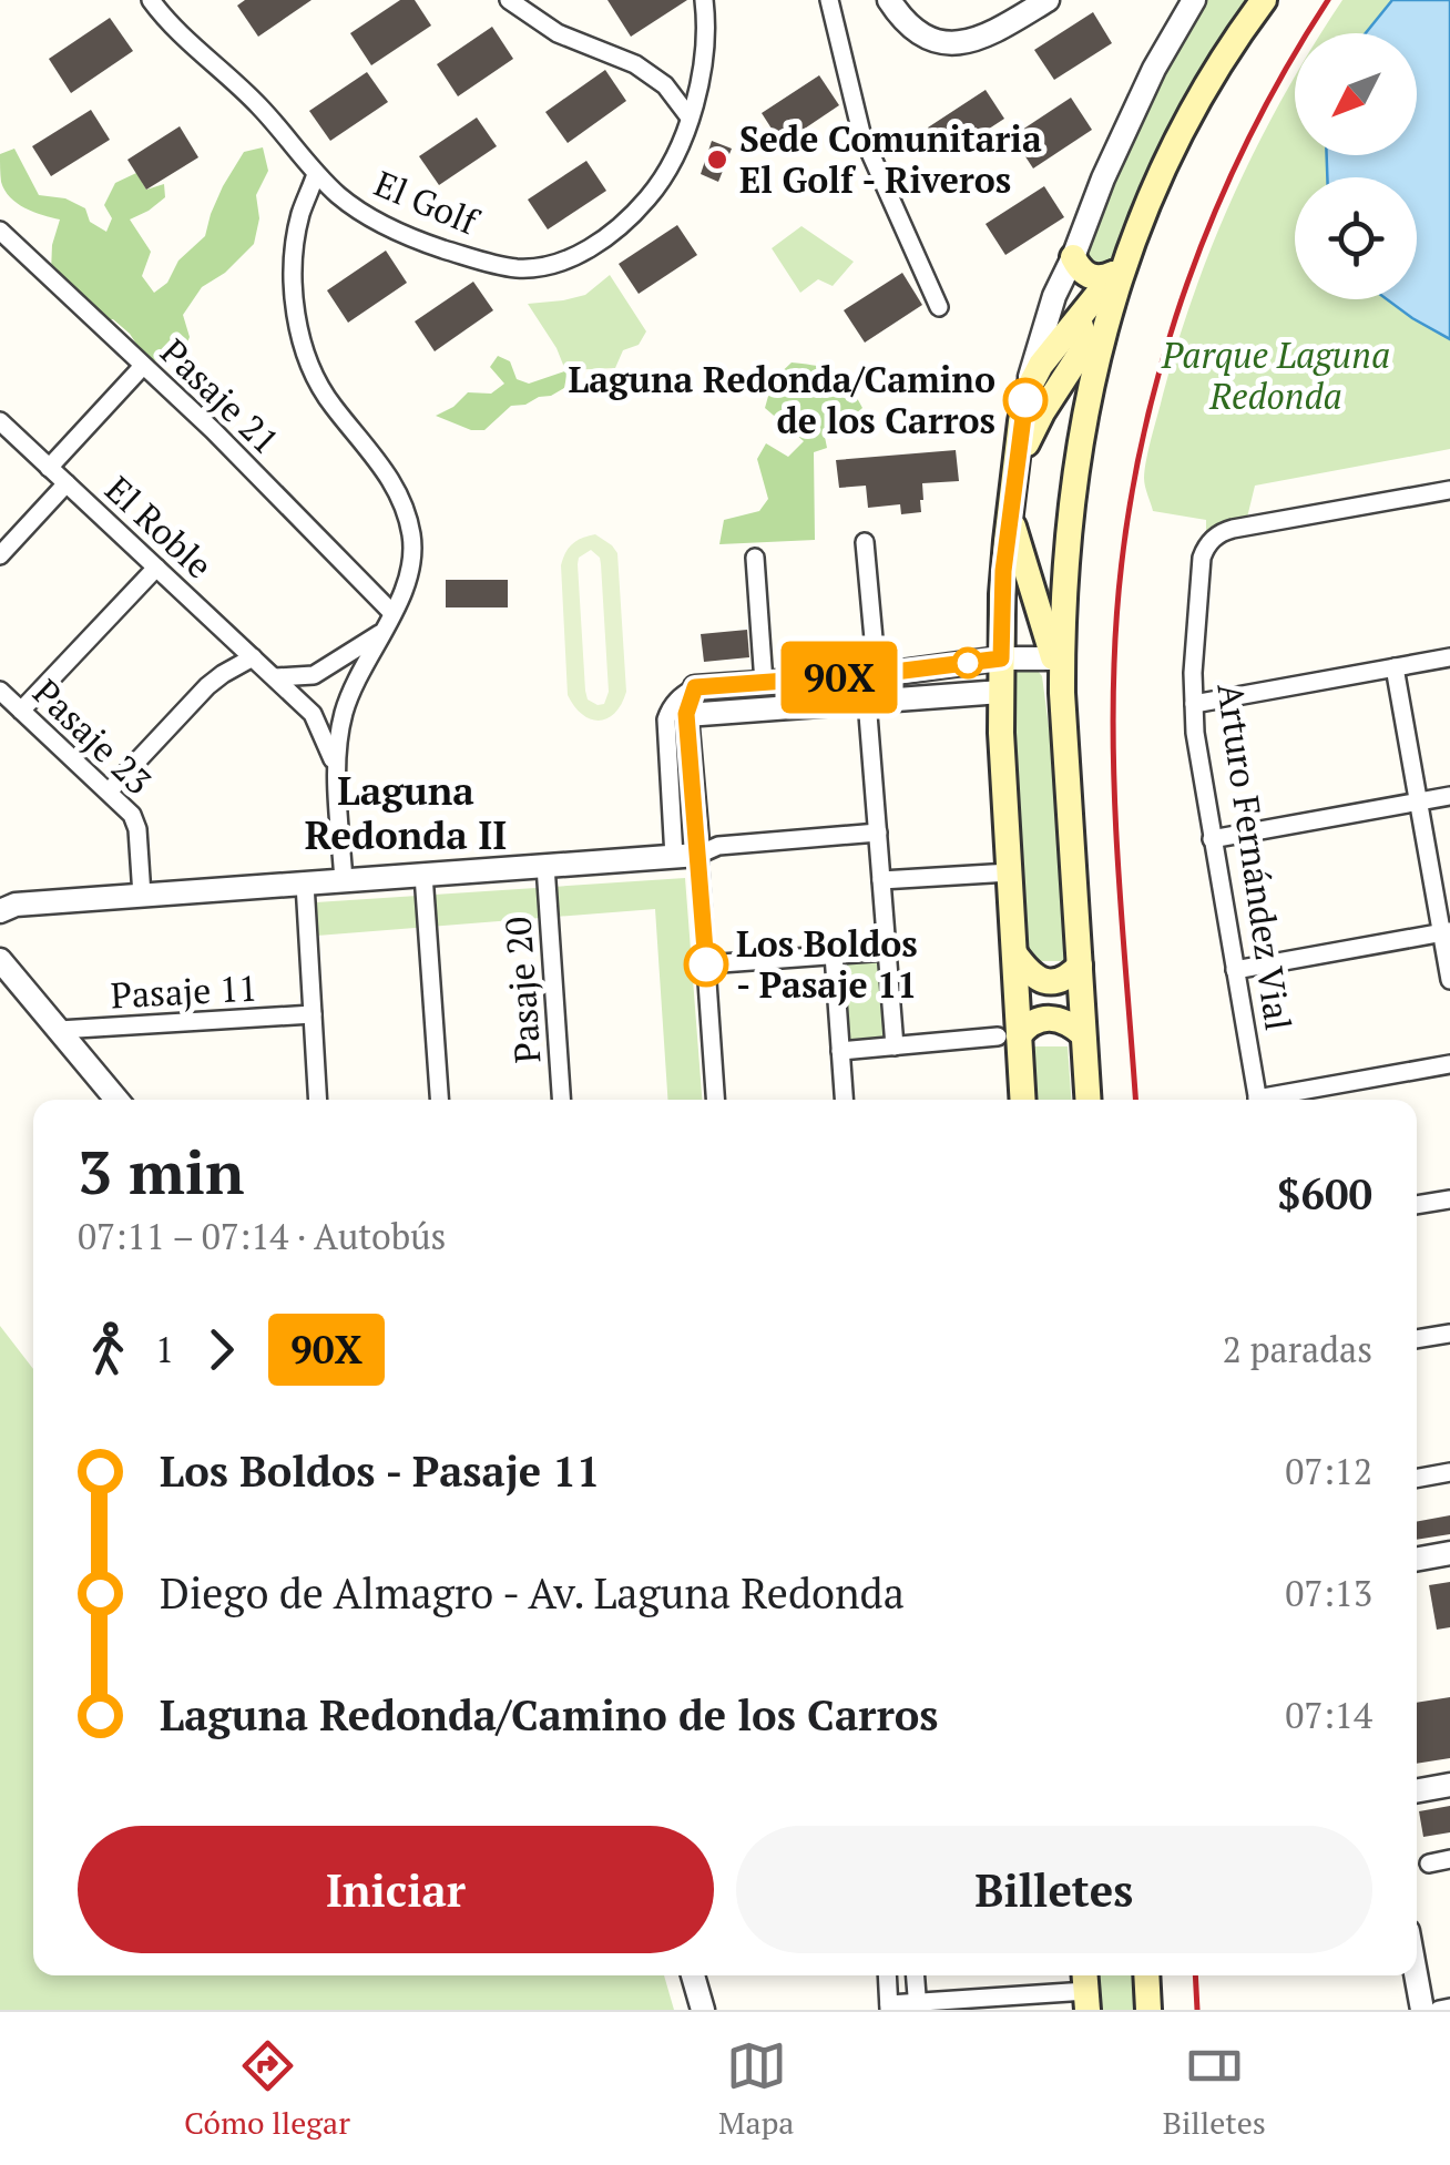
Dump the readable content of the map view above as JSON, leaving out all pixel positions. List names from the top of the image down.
{
  "streets": {
    "street": [
      "El Golf",
      "Pasaje 21",
      "El Roble",
      "Pasaje 23",
      "Arturo Fernández Vial",
      "Pasaje 20",
      "Pasaje 11"
    ]
  },
  "districts": ["Laguna Redonda II"],
  "parks": ["Parque Laguna Redonda"],
  "places": ["Sede Comunitaria El Golf - Riveros", "Laguna Redonda/Camino de los Carros", "Los Boldos - Pasaje 11"],
  "lines": ["bus line 90X"],
  "north": "bottom left",
  "page": {
    "on_map": "90X",
    "heading": ["3 min", "07:11 – 07:14 · Autobús", "$600"],
    "legs": ["1", "90X", "2 paradas"],
    "list": [
      {
        "name": "Los Boldos - Pasaje 11",
        "value": "07:12"
      },
      {
        "name": "Diego de Almagro - Av. Laguna Redonda",
        "value": "07:13"
      },
      {
        "name": "Laguna Redonda/Camino de los Carros",
        "value": "07:14"
      }
    ],
    "buttons": ["Iniciar", "Billetes"],
    "tabs": ["Cómo llegar", "Mapa", "Billetes"]
  }
}
